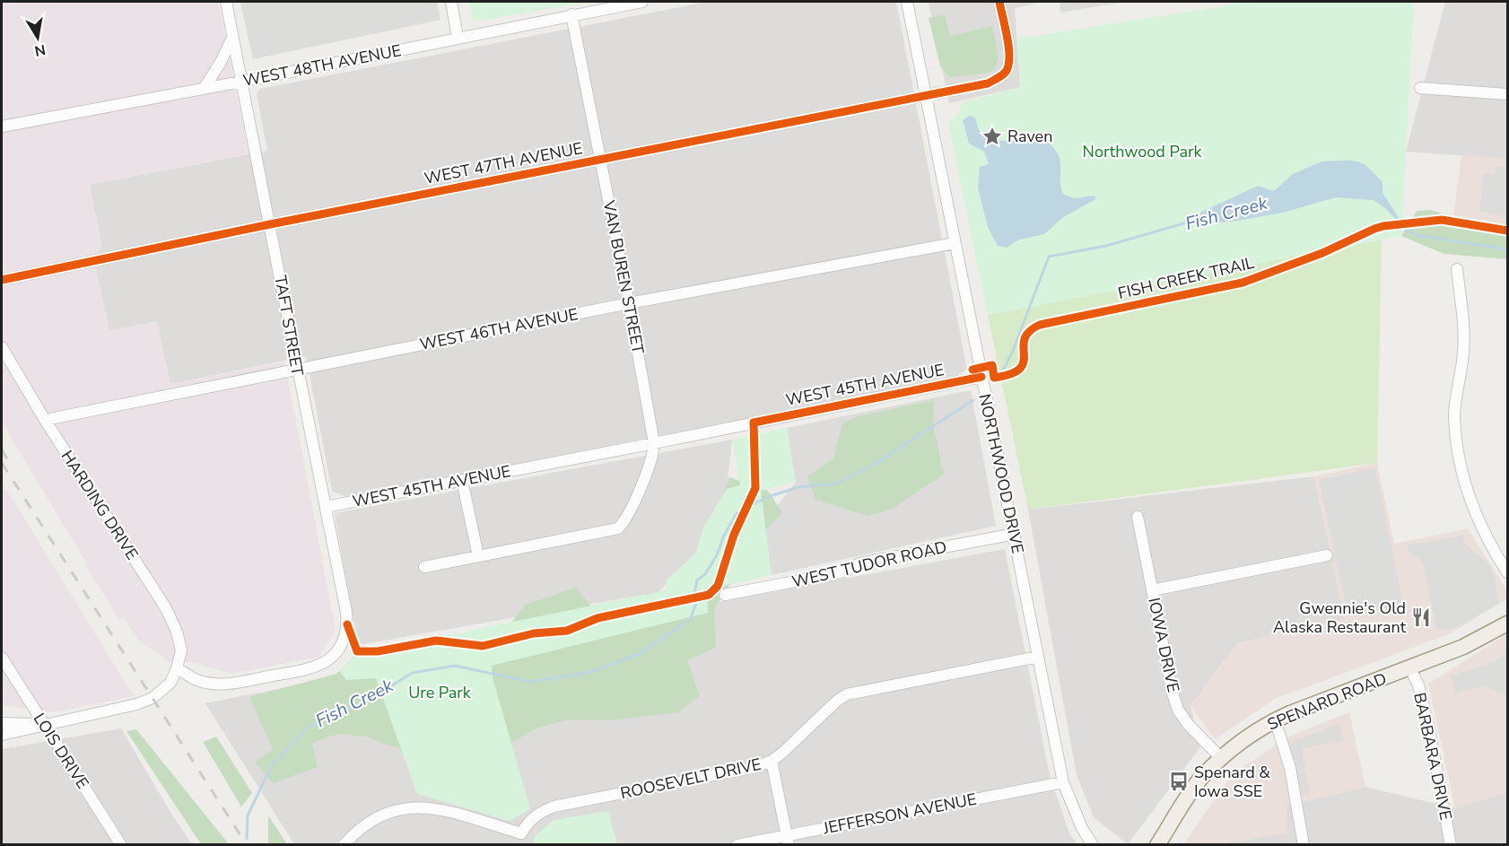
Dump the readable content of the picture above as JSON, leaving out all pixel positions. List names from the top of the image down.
{
  "streets": {
    "main road": ["SPENARD ROAD"],
    "street": [
      "WEST 48TH AVENUE",
      "WEST 47TH AVENUE",
      "VAN BUREN STREET",
      "TAFT STREET",
      "WEST 46TH AVENUE",
      "WEST 45TH AVENUE",
      "NORTHWOOD DRIVE",
      "HARDING DRIVE",
      "WEST TUDOR ROAD",
      "IOWA DRIVE",
      "LOIS DRIVE",
      "BARBARA DRIVE",
      "ROOSEVELT DRIVE",
      "JEFFERSON AVENUE"
    ],
    "cycle path": ["FISH CREEK TRAIL"]
  },
  "crossings": [
    ["WEST 48TH AVENUE", "VAN BUREN STREET"],
    ["WEST 48TH AVENUE", "TAFT STREET"],
    ["WEST 47TH AVENUE", "VAN BUREN STREET"],
    ["WEST 47TH AVENUE", "TAFT STREET"],
    ["WEST 47TH AVENUE", "NORTHWOOD DRIVE"],
    ["VAN BUREN STREET", "WEST 46TH AVENUE"],
    ["VAN BUREN STREET", "WEST 45TH AVENUE"],
    ["TAFT STREET", "WEST 46TH AVENUE"],
    ["TAFT STREET", "WEST 45TH AVENUE"],
    ["TAFT STREET", "HARDING DRIVE"],
    ["WEST 46TH AVENUE", "NORTHWOOD DRIVE"],
    ["WEST 46TH AVENUE", "HARDING DRIVE"],
    ["WEST 45TH AVENUE", "NORTHWOOD DRIVE"],
    ["NORTHWOOD DRIVE", "WEST TUDOR ROAD"],
    ["NORTHWOOD DRIVE", "ROOSEVELT DRIVE"],
    ["NORTHWOOD DRIVE", "JEFFERSON AVENUE"],
    ["IOWA DRIVE", "SPENARD ROAD"],
    ["SPENARD ROAD", "BARBARA DRIVE"]
  ],
  "water": ["Fish Creek"],
  "parks": ["Northwood Park", "Ure Park"],
  "places": {
    "place": ["Raven"],
    "restaurant": ["Gwennie's Old Alaska Restaurant"],
    "bus stop": ["Spenard & Iowa SSE"]
  },
  "north": "bottom"
}
